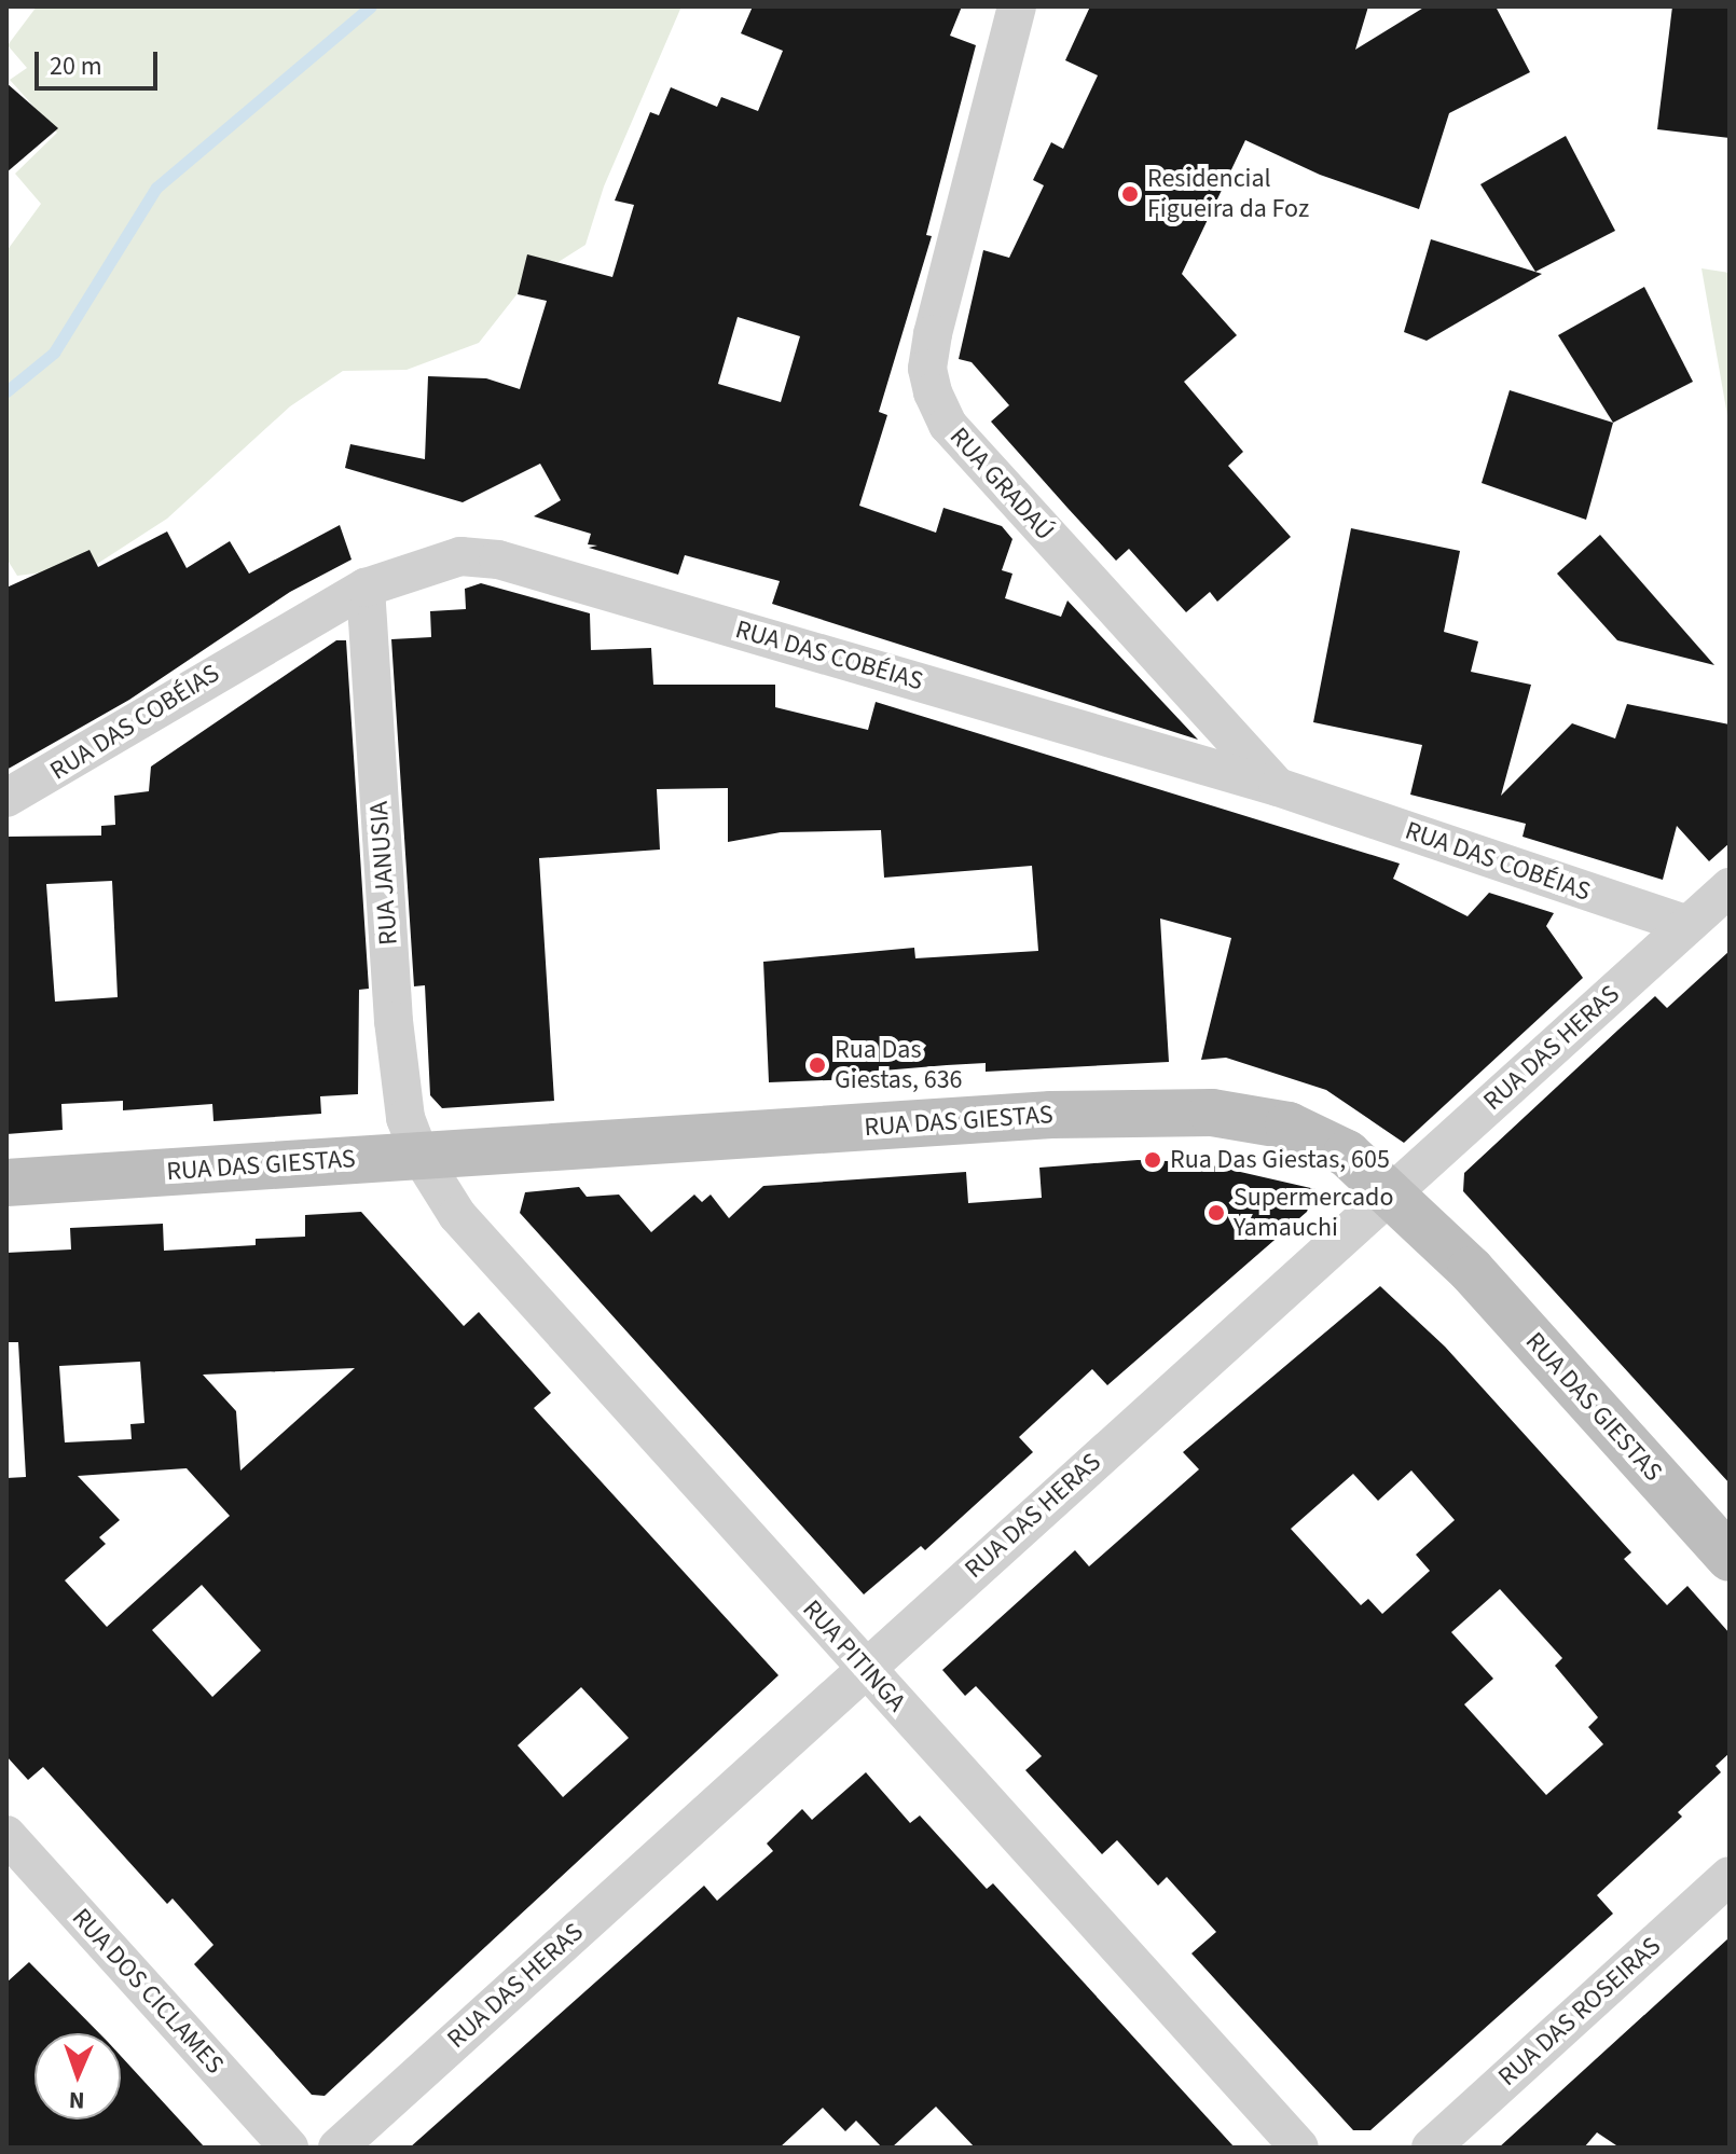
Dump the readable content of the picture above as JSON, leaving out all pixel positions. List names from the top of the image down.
{
  "streets": {
    "main road": ["RUA DAS GIESTAS"],
    "street": [
      "RUA GRADAÚ",
      "RUA DAS COBÉIAS",
      "RUA JANUSIA",
      "RUA DAS HERAS",
      "RUA PITINGA",
      "RUA DOS CICLAMES",
      "RUA DAS ROSEIRAS"
    ]
  },
  "crossings": [
    ["RUA GRADAÚ", "RUA DAS COBÉIAS"],
    ["RUA DAS COBÉIAS", "RUA JANUSIA"],
    ["RUA DAS COBÉIAS", "RUA DAS HERAS"],
    ["RUA JANUSIA", "RUA DAS GIESTAS"],
    ["RUA JANUSIA", "RUA PITINGA"],
    ["RUA DAS HERAS", "RUA DAS GIESTAS"],
    ["RUA DAS HERAS", "RUA PITINGA"],
    ["RUA DAS GIESTAS", "RUA PITINGA"]
  ],
  "places": [
    "Residencial Figueira da Foz",
    "Rua Das Giestas, 636",
    "Rua Das Giestas, 605",
    "Supermercado Yamauchi"
  ],
  "scale_bar": "20 m",
  "north": "bottom"
}
